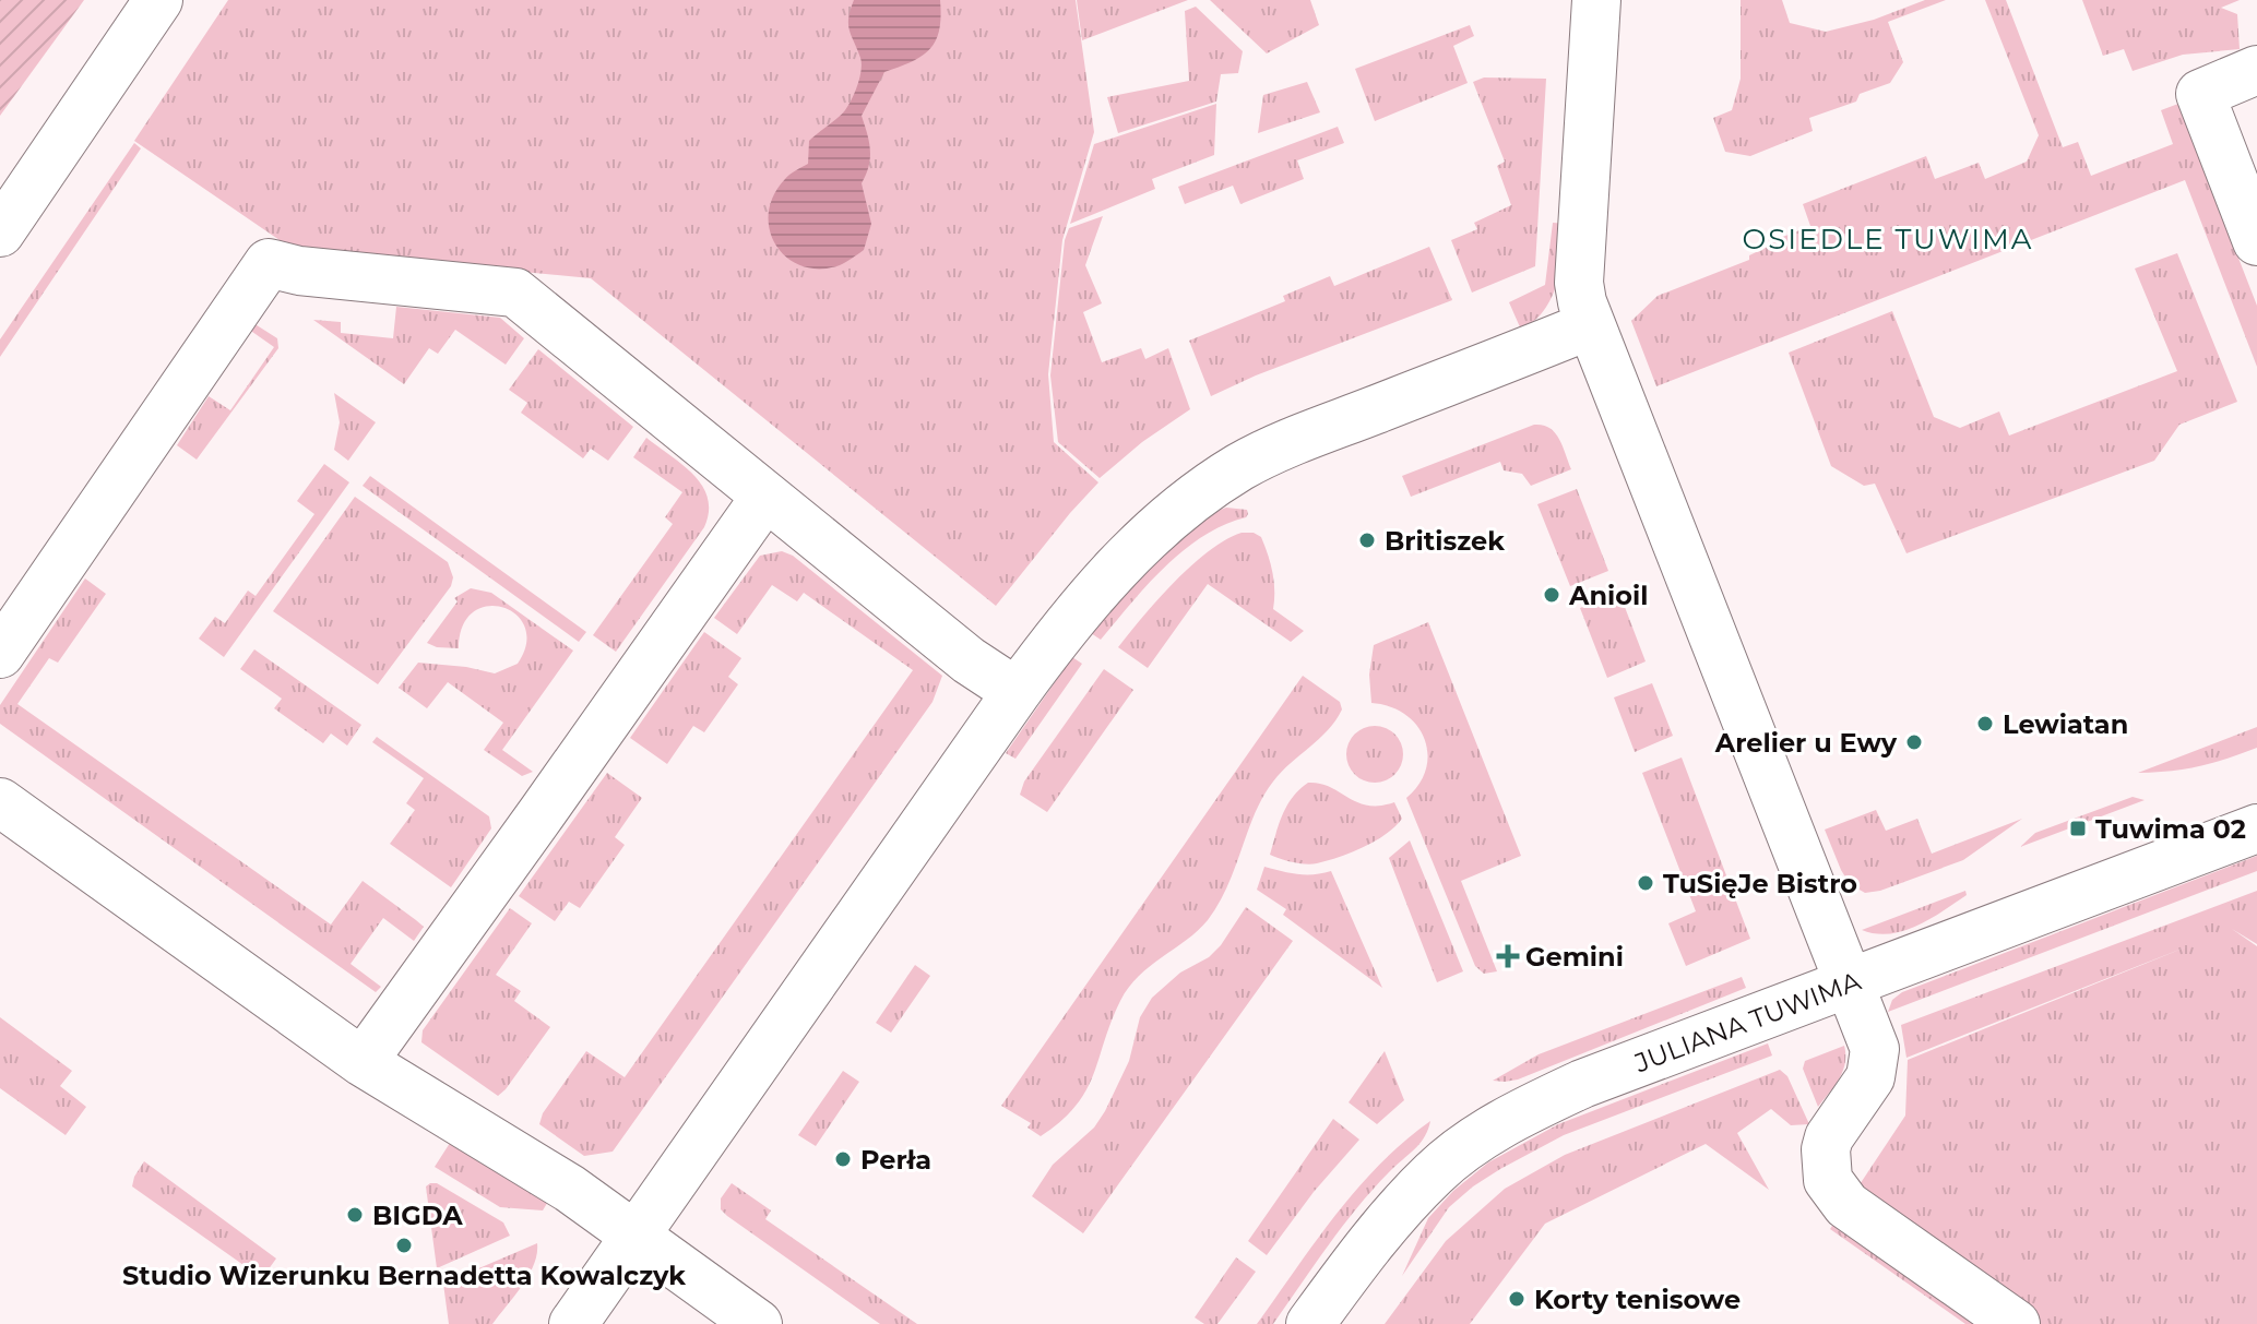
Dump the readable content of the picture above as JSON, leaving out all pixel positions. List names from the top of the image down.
{
  "streets": {
    "street": ["JULIANA TUWIMA"]
  },
  "districts": ["OSIEDLE TUWIMA"],
  "places": {
    "other": [
      "Britiszek",
      "Anioil",
      "Lewiatan",
      "Arelier u Ewy",
      "TuSięJe Bistro",
      "Perła",
      "BIGDA",
      "Studio Wizerunku Bernadetta Kowalczyk",
      "Korty tenisowe"
    ],
    "transit": ["Tuwima 02"],
    "health": ["Gemini"]
  }
}
